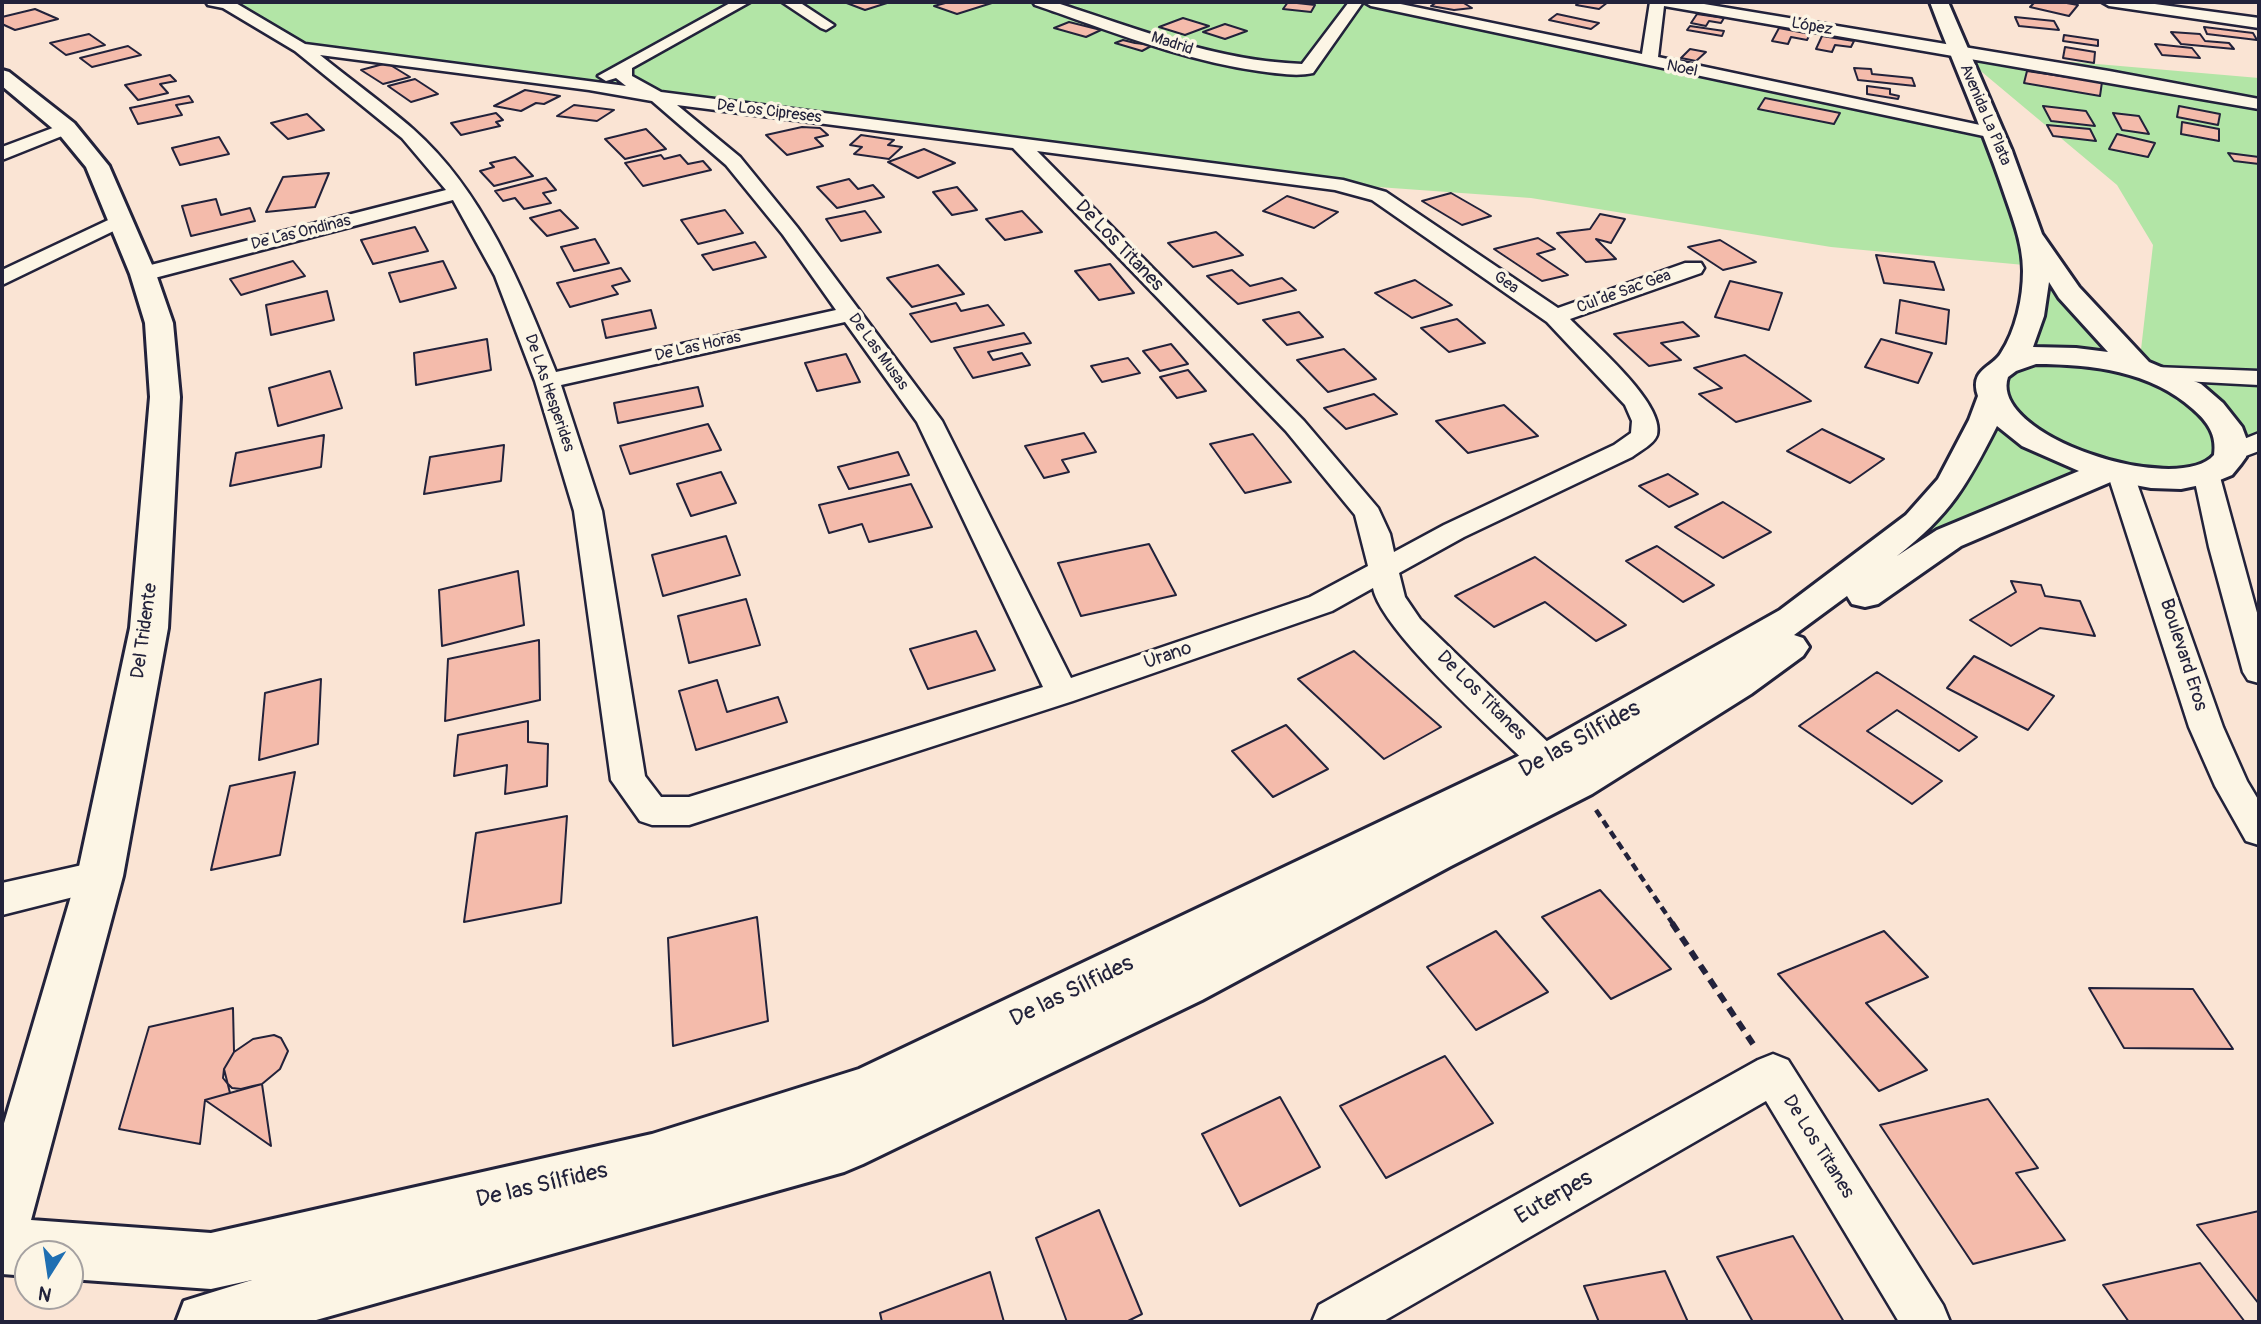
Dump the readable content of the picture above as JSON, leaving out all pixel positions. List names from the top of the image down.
{
  "streets": {
    "main road": ["Avenida La Plata", "Del Tridente", "De las Sílfides"],
    "street": [
      "López",
      "Madrid",
      "Noel",
      "De Los Cipreses",
      "De Las Ondinas",
      "De Los Titanes",
      "Gea",
      "Cul de Sac Gea",
      "De Las Horas",
      "De Las Musas",
      "De LAs Hesperides",
      "Boulevard Eros",
      "Urano",
      "Euterpes"
    ]
  },
  "crossings": [
    ["López", "Avenida La Plata"],
    ["Noel", "Avenida La Plata"],
    ["De Los Cipreses", "De Los Titanes"],
    ["De Los Cipreses", "Gea"],
    ["De Los Cipreses", "De Las Musas"],
    ["De Los Cipreses", "De LAs Hesperides"],
    ["Avenida La Plata", "De las Sílfides"],
    ["De Las Ondinas", "De LAs Hesperides"],
    ["De Las Ondinas", "Del Tridente"],
    ["De Los Titanes", "Urano"],
    ["De Los Titanes", "De las Sílfides"],
    ["De Los Titanes", "Euterpes"],
    ["Gea", "Cul de Sac Gea"],
    ["Gea", "Urano"],
    ["De Las Horas", "De Las Musas"],
    ["De Las Horas", "De LAs Hesperides"],
    ["De Las Musas", "Urano"],
    ["De LAs Hesperides", "Urano"],
    ["Boulevard Eros", "De las Sílfides"]
  ],
  "north": "bottom"
}
